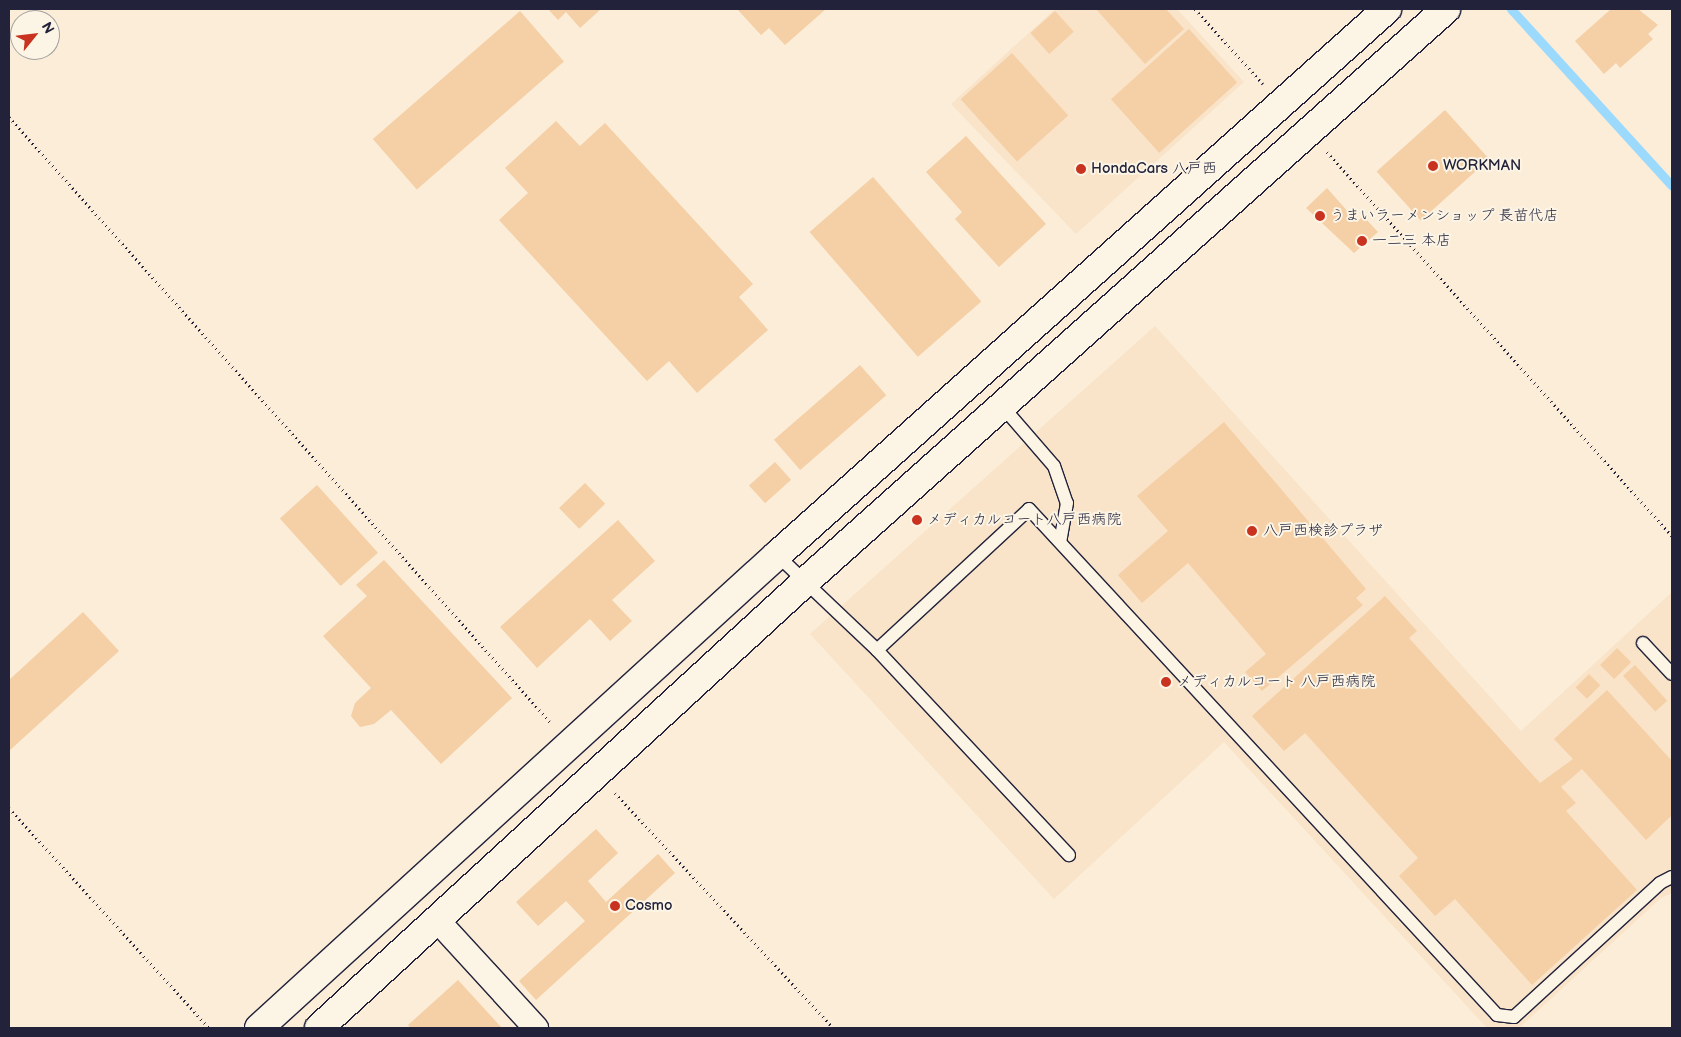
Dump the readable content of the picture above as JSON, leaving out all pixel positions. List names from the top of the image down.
{
  "places": [
    "WORKMAN",
    "HondaCars 八戸西",
    "うまいラーメンショップ 長苗代店",
    "一二三 本店",
    "メディカルコート八戸西病院",
    "八戸西検診プラザ",
    "メディカルコート 八戸西病院",
    "Cosmo"
  ],
  "north": "top right"
}
